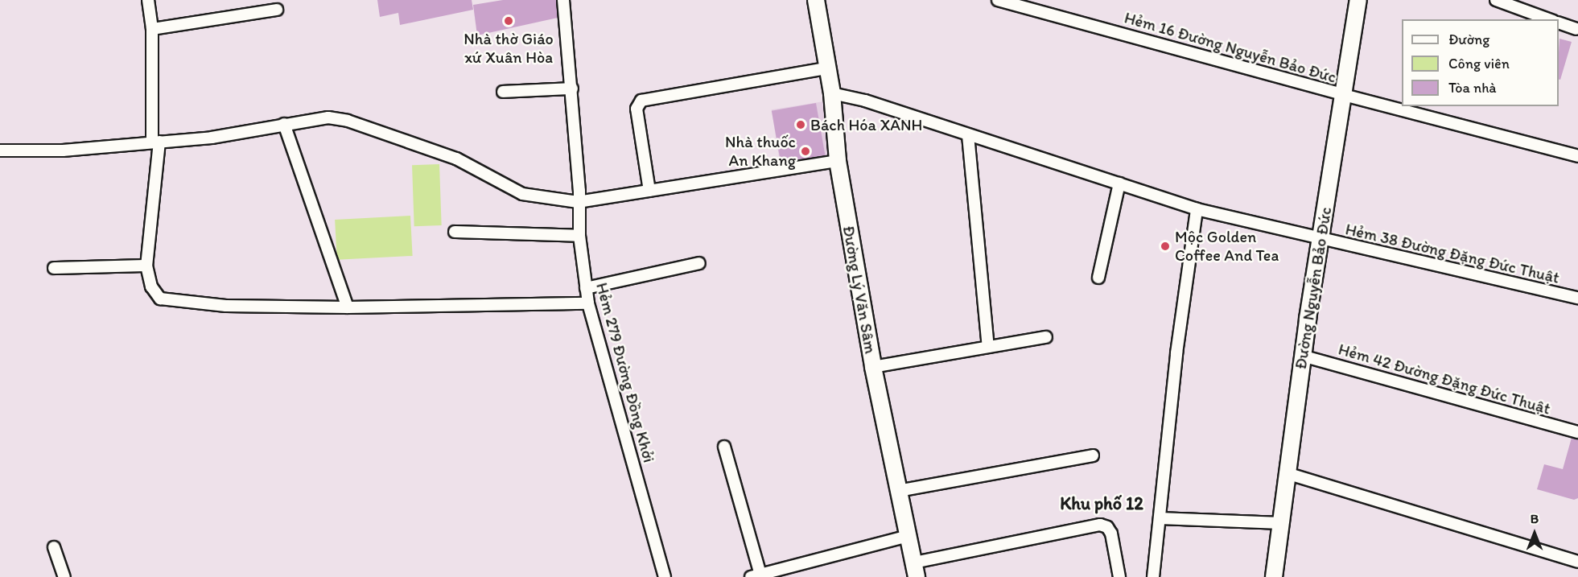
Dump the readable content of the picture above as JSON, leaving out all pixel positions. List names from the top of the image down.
{
  "streets": {
    "street": [
      "Hẻm 16 Đường Nguyễn Bảo Đức",
      "Hẻm 38 Đường Đặng Đức Thuật",
      "Đường Nguyễn Bảo Đức",
      "Đường Lý Văn Sâm",
      "Hẻm 279 Đường Đồng Khởi",
      "Hẻm 42 Đường Đặng Đức Thuật"
    ]
  },
  "crossings": [
    ["Hẻm 16 Đường Nguyễn Bảo Đức", "Đường Nguyễn Bảo Đức"],
    ["Hẻm 38 Đường Đặng Đức Thuật", "Đường Nguyễn Bảo Đức"],
    ["Hẻm 38 Đường Đặng Đức Thuật", "Đường Lý Văn Sâm"],
    ["Đường Nguyễn Bảo Đức", "Hẻm 42 Đường Đặng Đức Thuật"]
  ],
  "districts": ["Khu phố 12"],
  "places": [
    "Nhà thờ Giáo xứ Xuân Hòa",
    "Bách Hóa XANH",
    "Nhà thuốc An Khang",
    "Mộc Golden Coffee And Tea"
  ],
  "legend": ["Đường", "Công viên", "Tòa nhà"],
  "north": "top"
}
